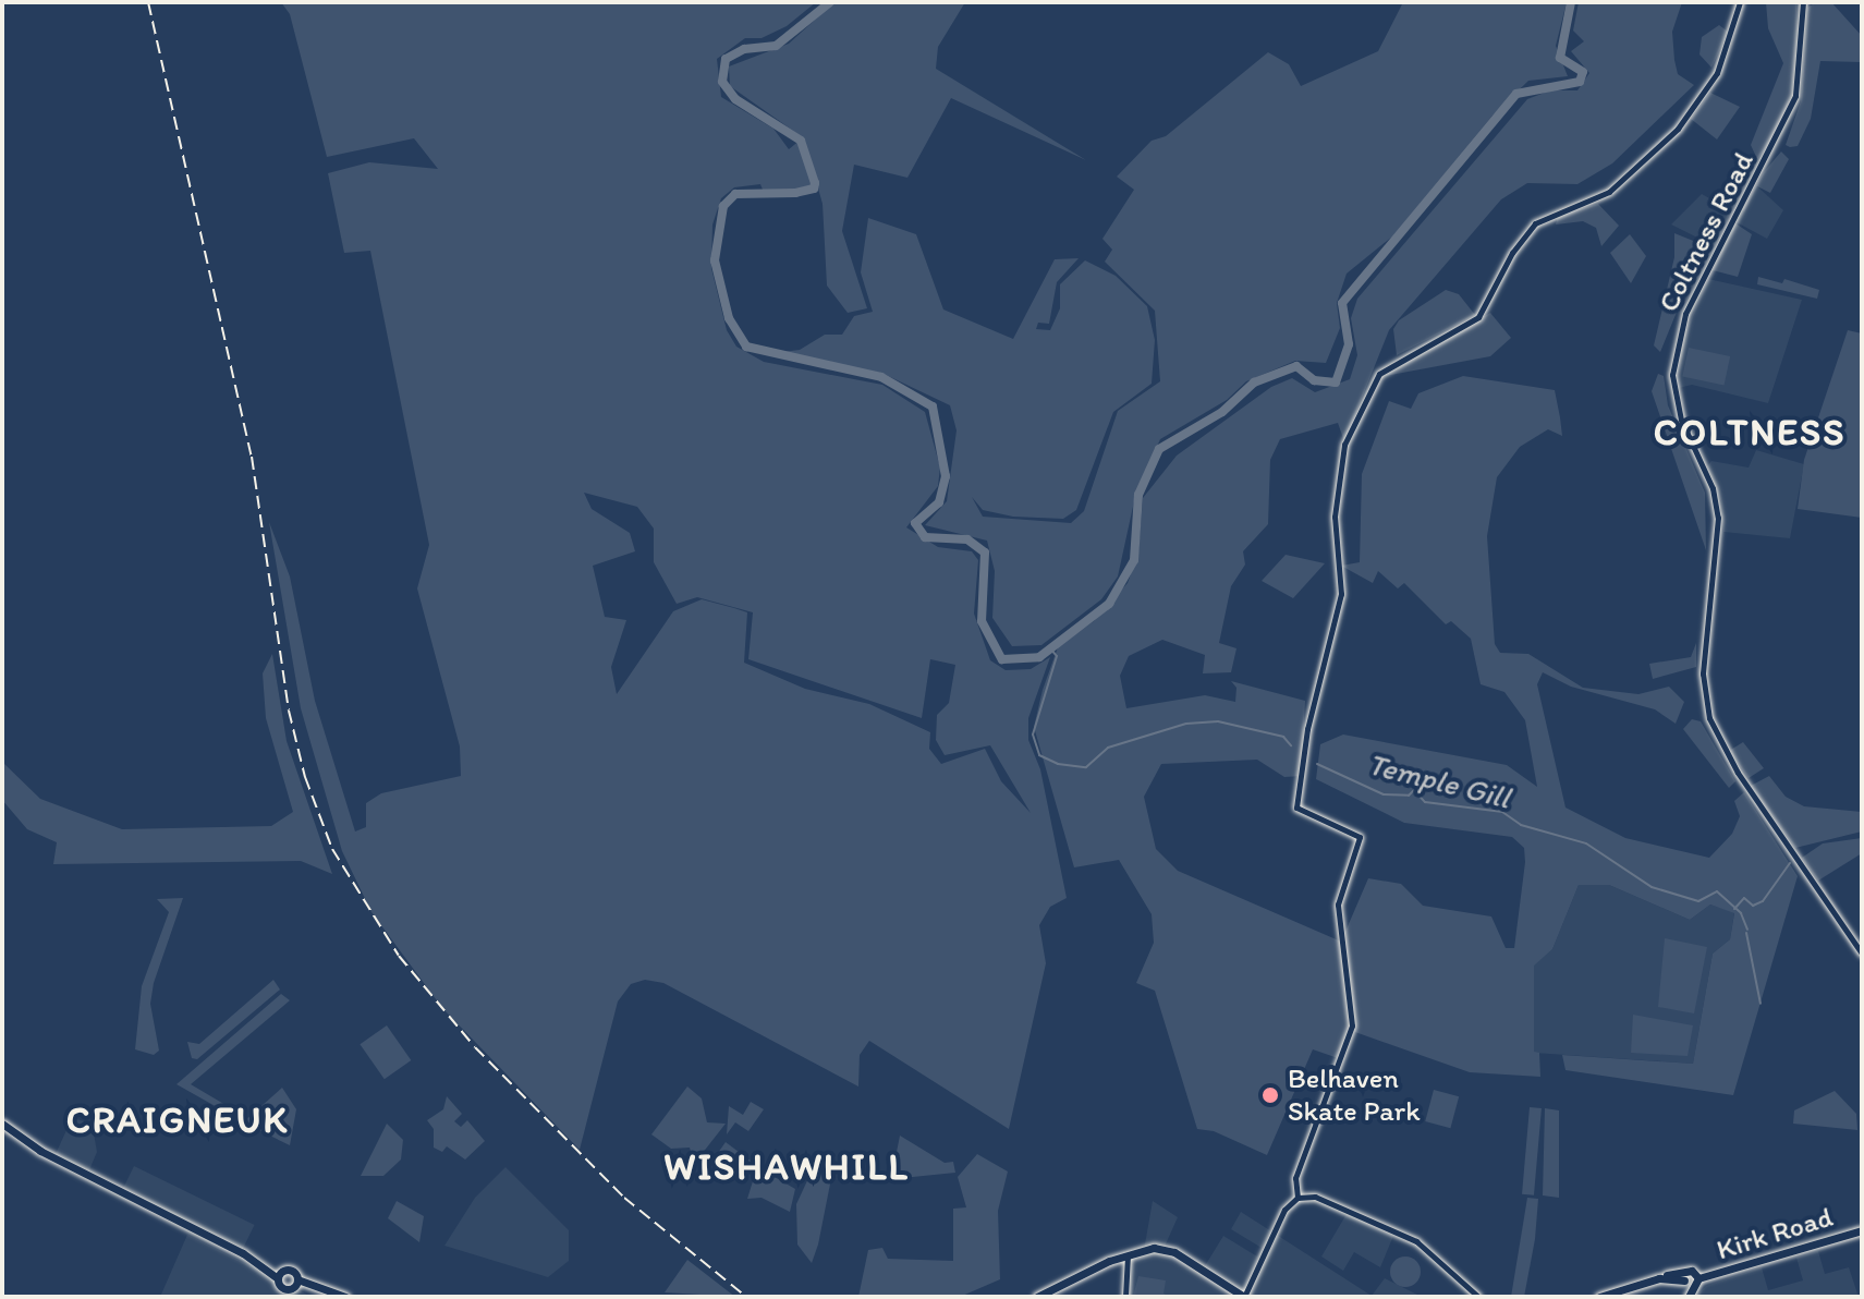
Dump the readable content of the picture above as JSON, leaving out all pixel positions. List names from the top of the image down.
{
  "streets": {
    "main road": ["Kirk Road"],
    "street": ["Coltness Road"]
  },
  "districts": ["COLTNESS", "CRAIGNEUK", "WISHAWHILL"],
  "water": ["Temple Gill"],
  "places": ["Belhaven Skate Park"]
}
